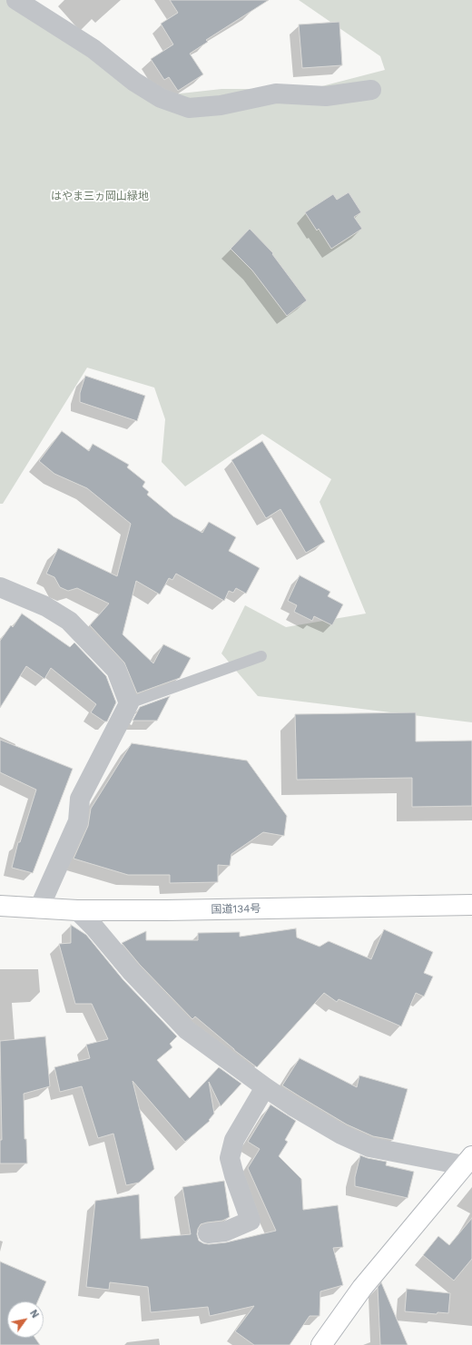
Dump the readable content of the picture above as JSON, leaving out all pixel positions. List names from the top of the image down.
{
  "streets": {
    "main road": ["国道134号"]
  },
  "parks": ["はやま三ヵ岡山緑地"],
  "north": "top right"
}
